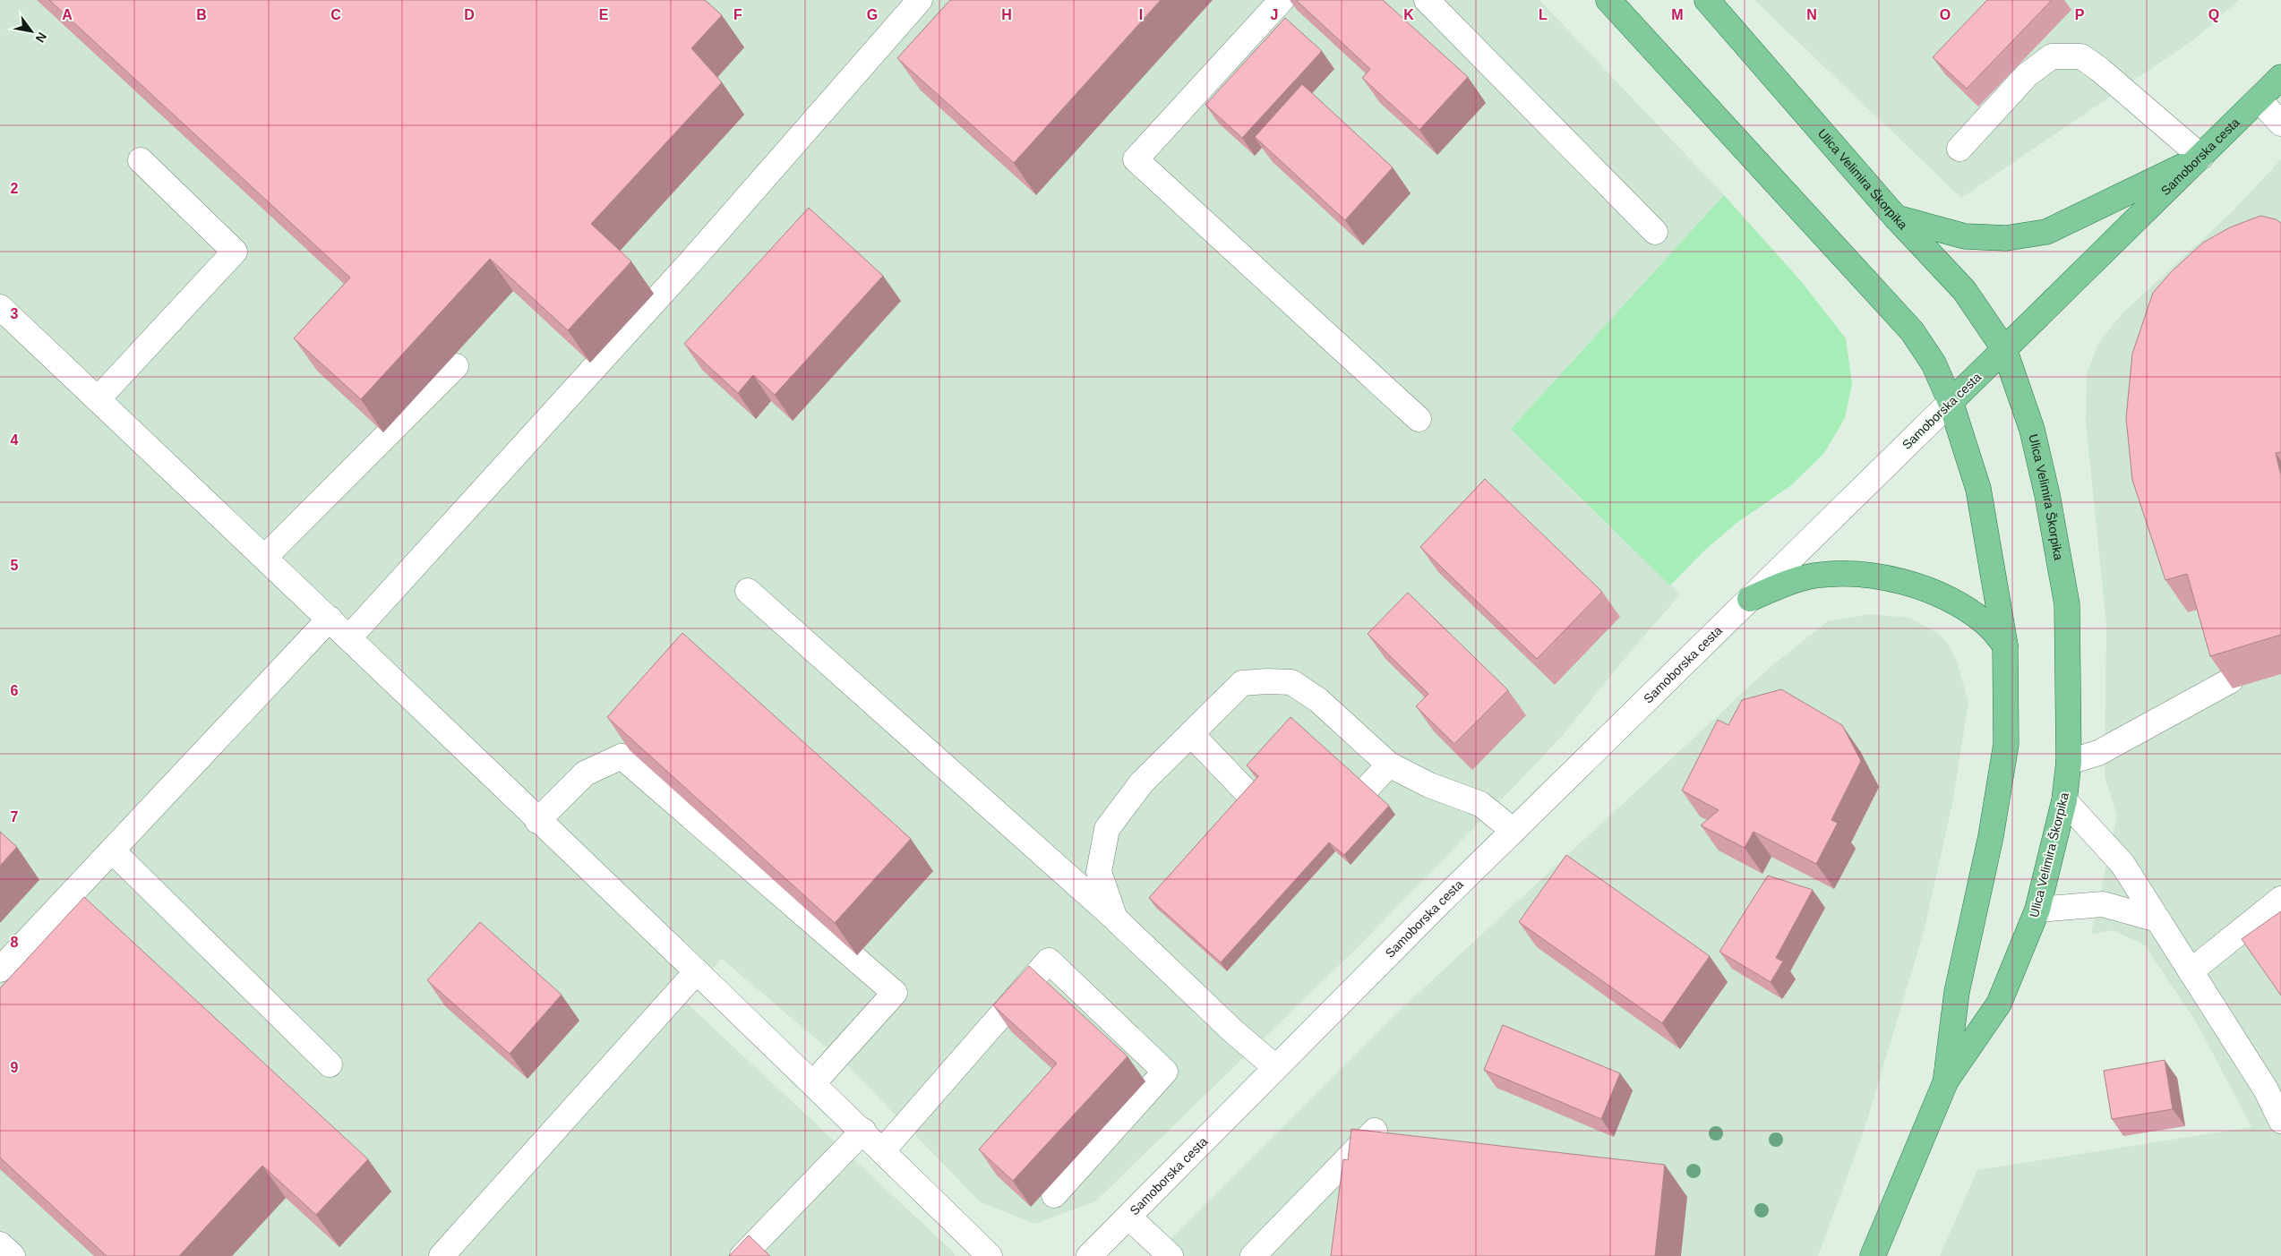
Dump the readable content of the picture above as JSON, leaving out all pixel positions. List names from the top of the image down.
{
  "streets": {
    "main road": ["Samoborska cesta", "Ulica Velimira Škorpika"]
  },
  "crossings": [
    ["Samoborska cesta", "Ulica Velimira Škorpika"]
  ],
  "north": "bottom right",
  "grid": {
    "columns": [
      "A",
      "B",
      "C",
      "D",
      "E",
      "F",
      "G",
      "H",
      "I",
      "J",
      "K",
      "L",
      "M",
      "N",
      "O",
      "P",
      "Q"
    ],
    "rows": [
      "2",
      "3",
      "4",
      "5",
      "6",
      "7",
      "8",
      "9"
    ]
  }
}
